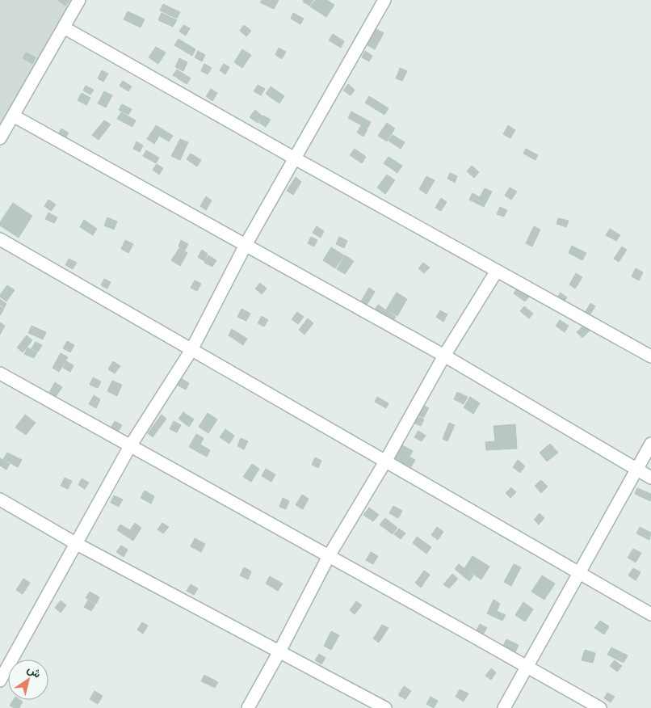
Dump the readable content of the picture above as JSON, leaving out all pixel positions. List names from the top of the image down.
{
  "north": "top right"
}
